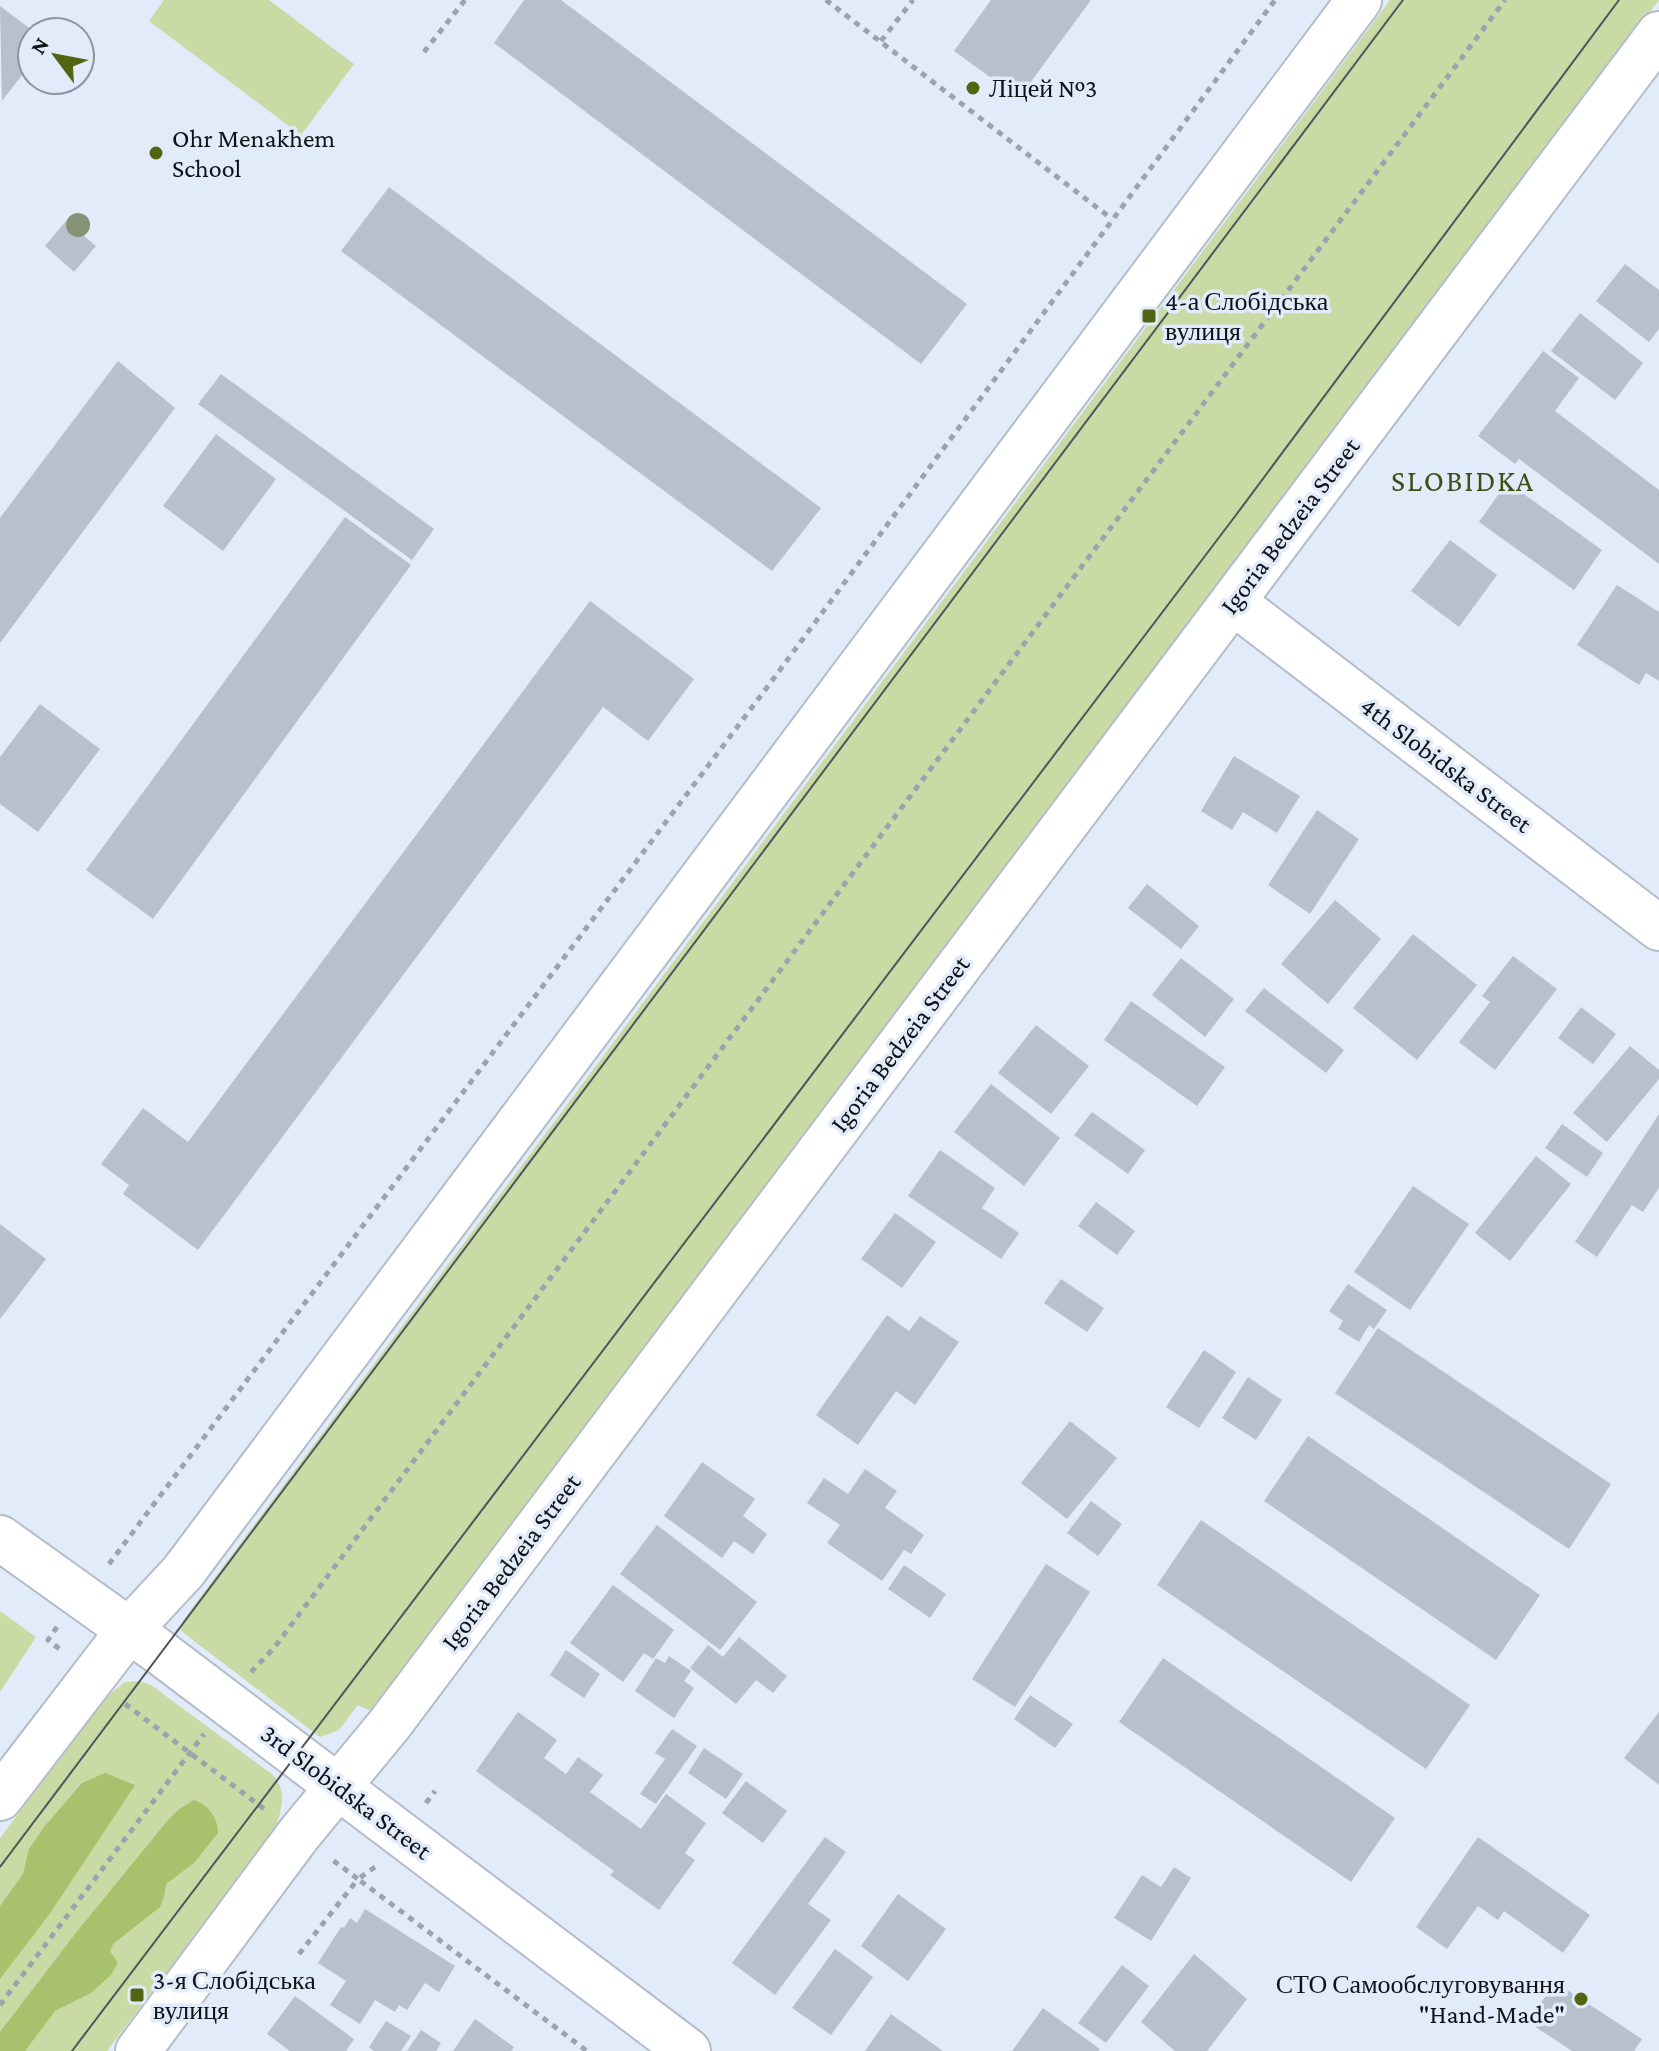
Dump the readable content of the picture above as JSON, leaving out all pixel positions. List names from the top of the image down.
{
  "streets": {
    "street": ["Igoria Bedzeia Street", "4th Slobidska Street", "3rd Slobidska Street"]
  },
  "crossings": [
    ["Igoria Bedzeia Street", "4th Slobidska Street"],
    ["Igoria Bedzeia Street", "3rd Slobidska Street"]
  ],
  "districts": ["SLOBIDKA"],
  "places": {
    "other": ["Ліцей №3", "Ohr Menakhem School", "СТО Самообслуговування \"Hand-Made\""],
    "transit": ["4-а Слобідська вулиця", "3-я Слобідська вулиця"]
  },
  "north": "top left"
}
